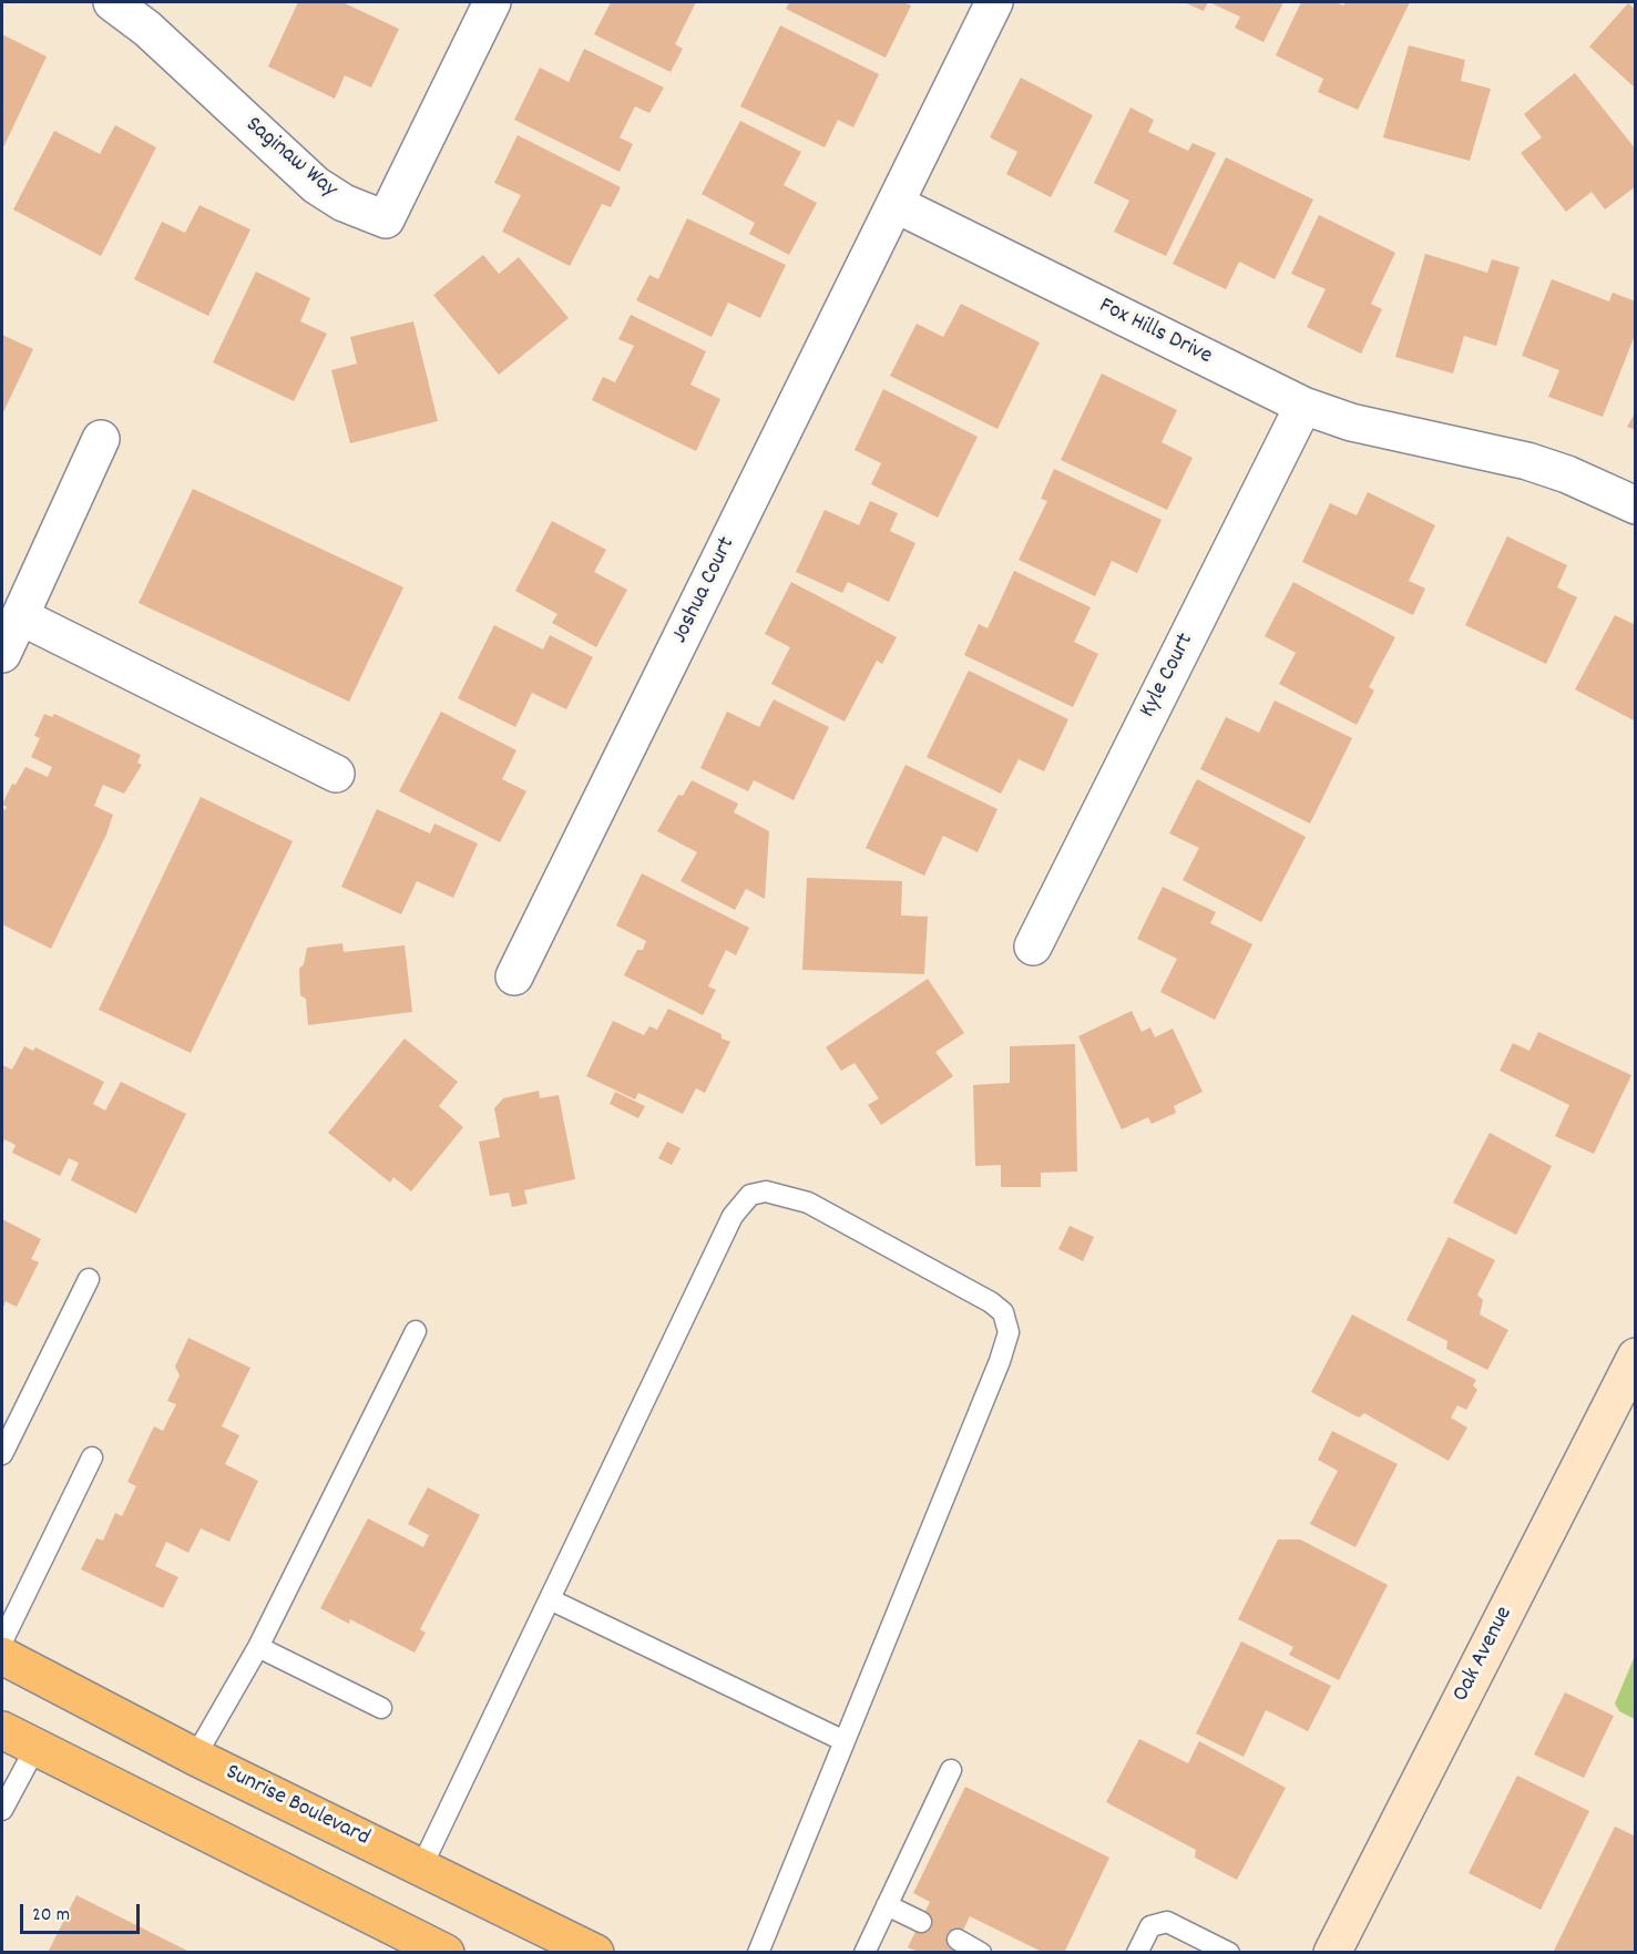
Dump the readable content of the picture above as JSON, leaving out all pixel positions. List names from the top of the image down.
{
  "streets": {
    "main road": ["Oak Avenue", "Sunrise Boulevard"],
    "street": [
      "Saginaw Way",
      "Fox Hills Drive",
      "Joshua Court",
      "Kyle Court"
    ]
  },
  "crossings": [
    ["Fox Hills Drive", "Joshua Court"],
    ["Fox Hills Drive", "Kyle Court"]
  ],
  "scale_bar": "20 m"
}
